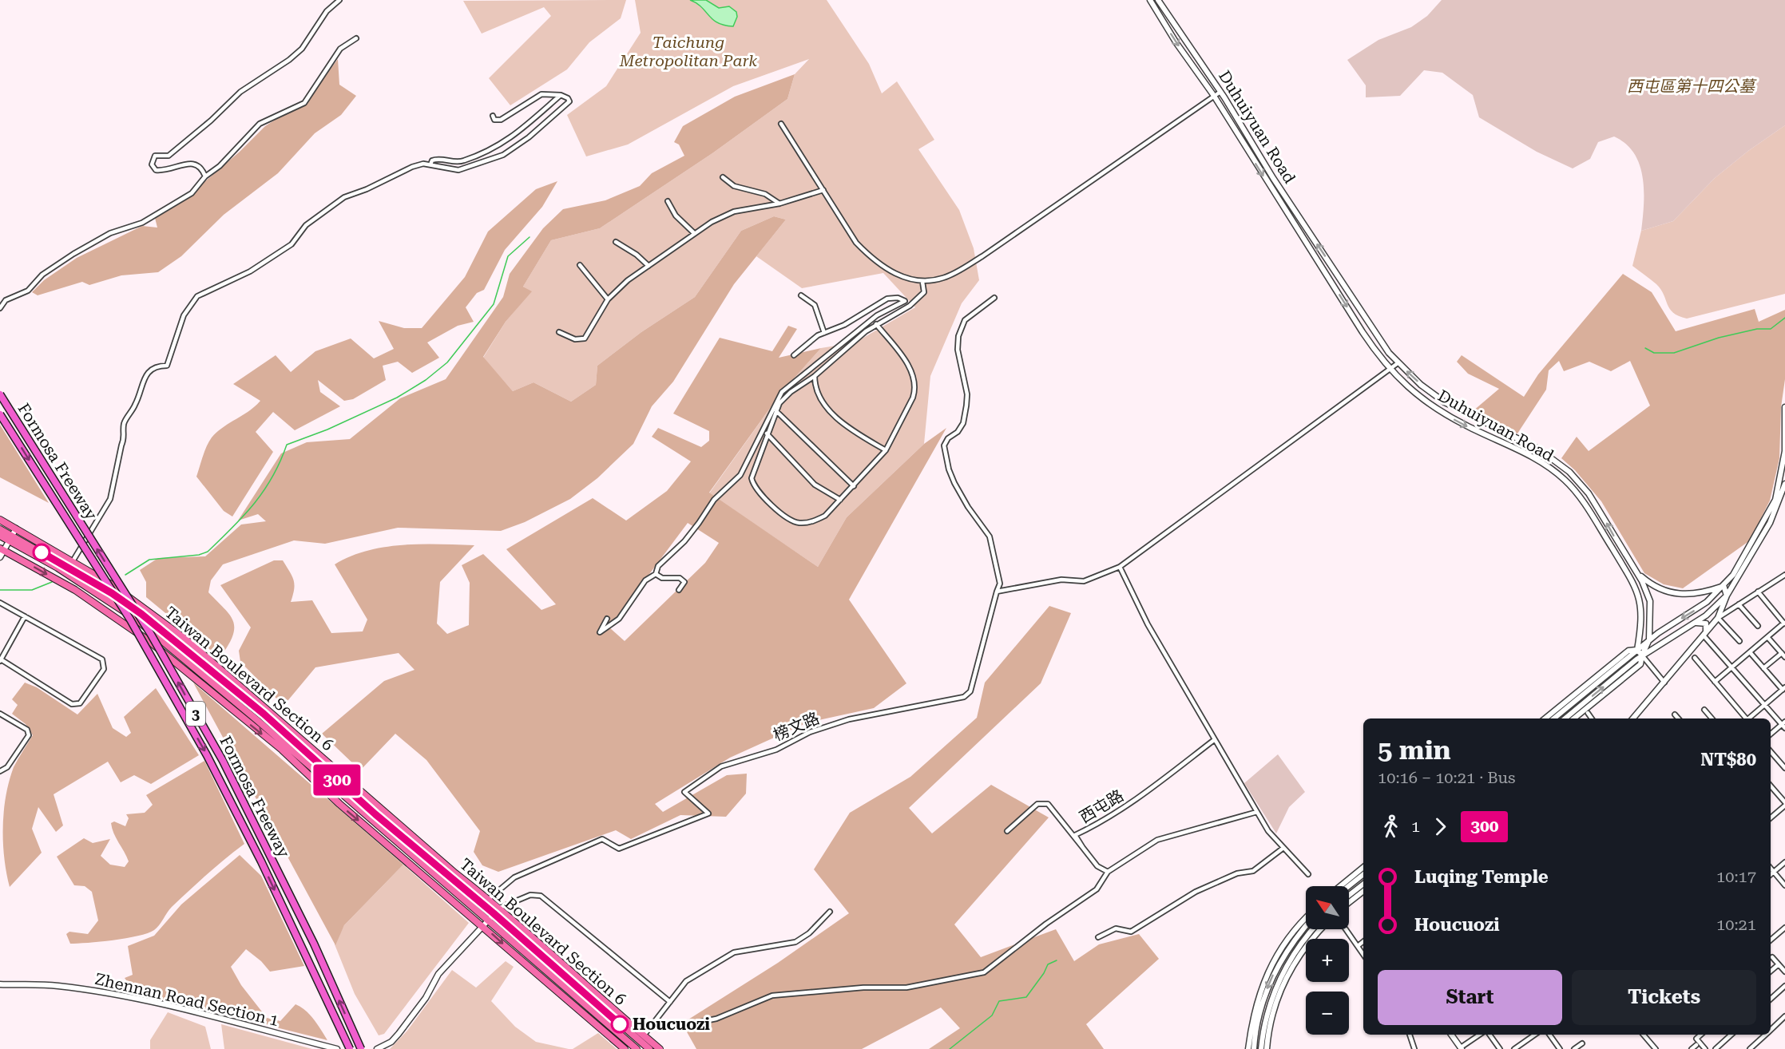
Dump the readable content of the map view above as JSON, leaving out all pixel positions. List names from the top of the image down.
{
  "streets": {
    "highway": ["Formosa Freeway", "3"],
    "main road": ["Taiwan Boulevard Section 6"],
    "street": [
      "Duhuiyuan Road",
      "榜文路",
      "西屯路",
      "Zhennan Road Section 1"
    ]
  },
  "crossings": [
    ["Taiwan Boulevard Section 6", "榜文路"]
  ],
  "parks": ["Taichung Metropolitan Park", "西屯區第十四公墓"],
  "places": ["Houcuozi"],
  "lines": ["bus line 300"],
  "north": "top left",
  "page": {
    "on_map": "300",
    "heading": ["5 min", "10:16 – 10:21 · Bus", "NT$80"],
    "legs": ["1", "300"],
    "list": [
      {
        "name": "Luqing Temple",
        "value": "10:17"
      },
      {
        "name": "Houcuozi",
        "value": "10:21"
      }
    ],
    "map_buttons": ["+", "−"],
    "buttons": ["Start", "Tickets"]
  }
}
